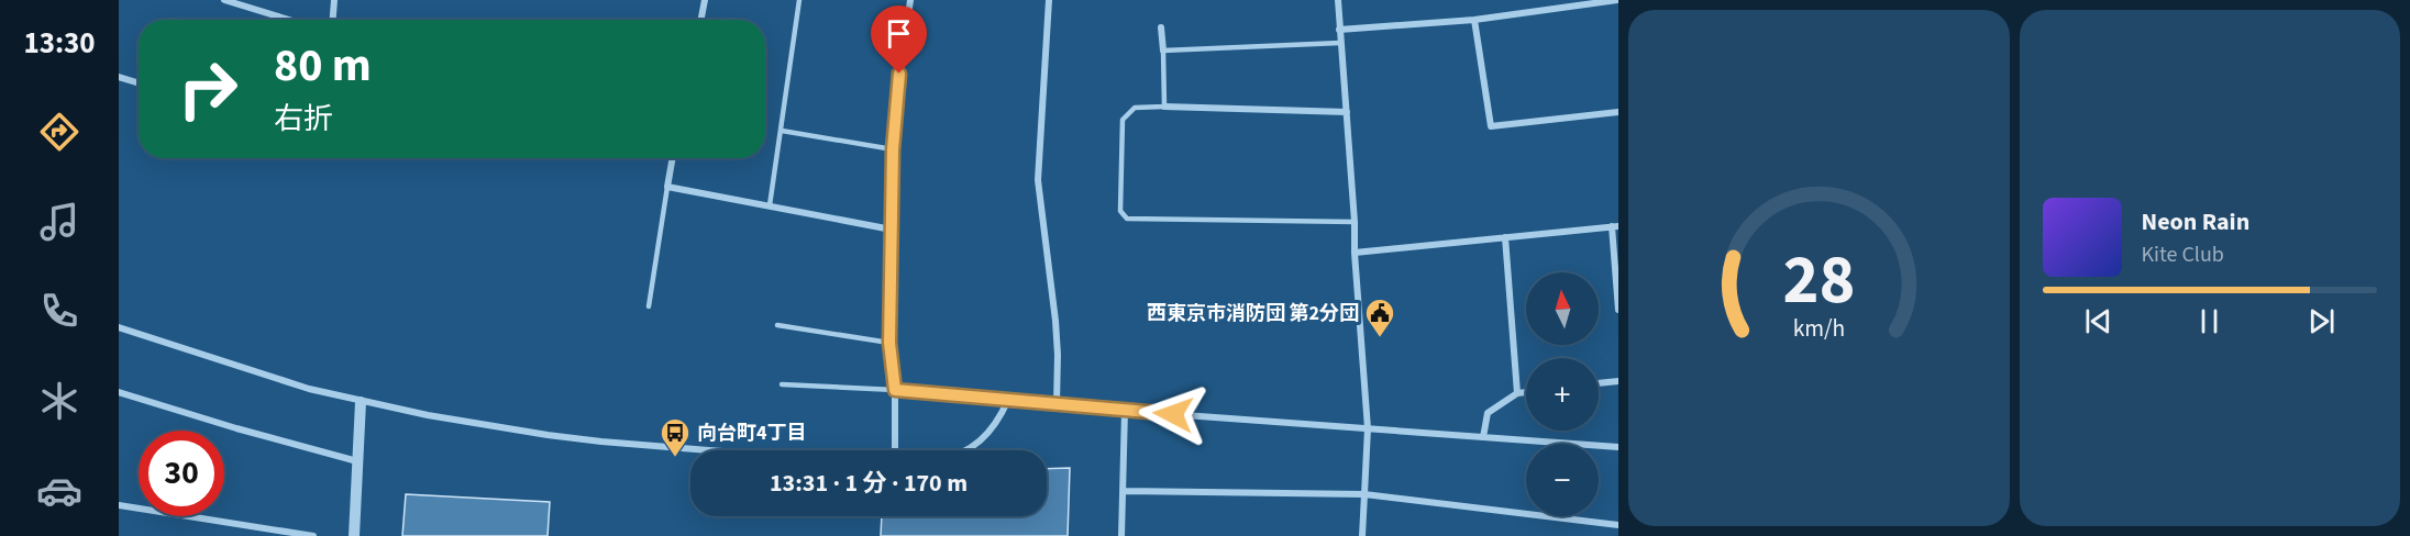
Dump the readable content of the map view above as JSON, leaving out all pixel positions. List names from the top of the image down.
{
  "places": {
    "public building": ["西東京市消防団 第2分団"],
    "bus stop": ["向台町4丁目"]
  },
  "north": "top",
  "page": {
    "tabs": "13:30",
    "turn": ["80 m", "右折"],
    "song": ["Neon Rain", "Kite Club"],
    "map_buttons": ["+", "−"],
    "limit": "30",
    "trip": "13:31 · 1 分 · 170 m",
    "gauge": ["28", "km/h"]
  }
}
